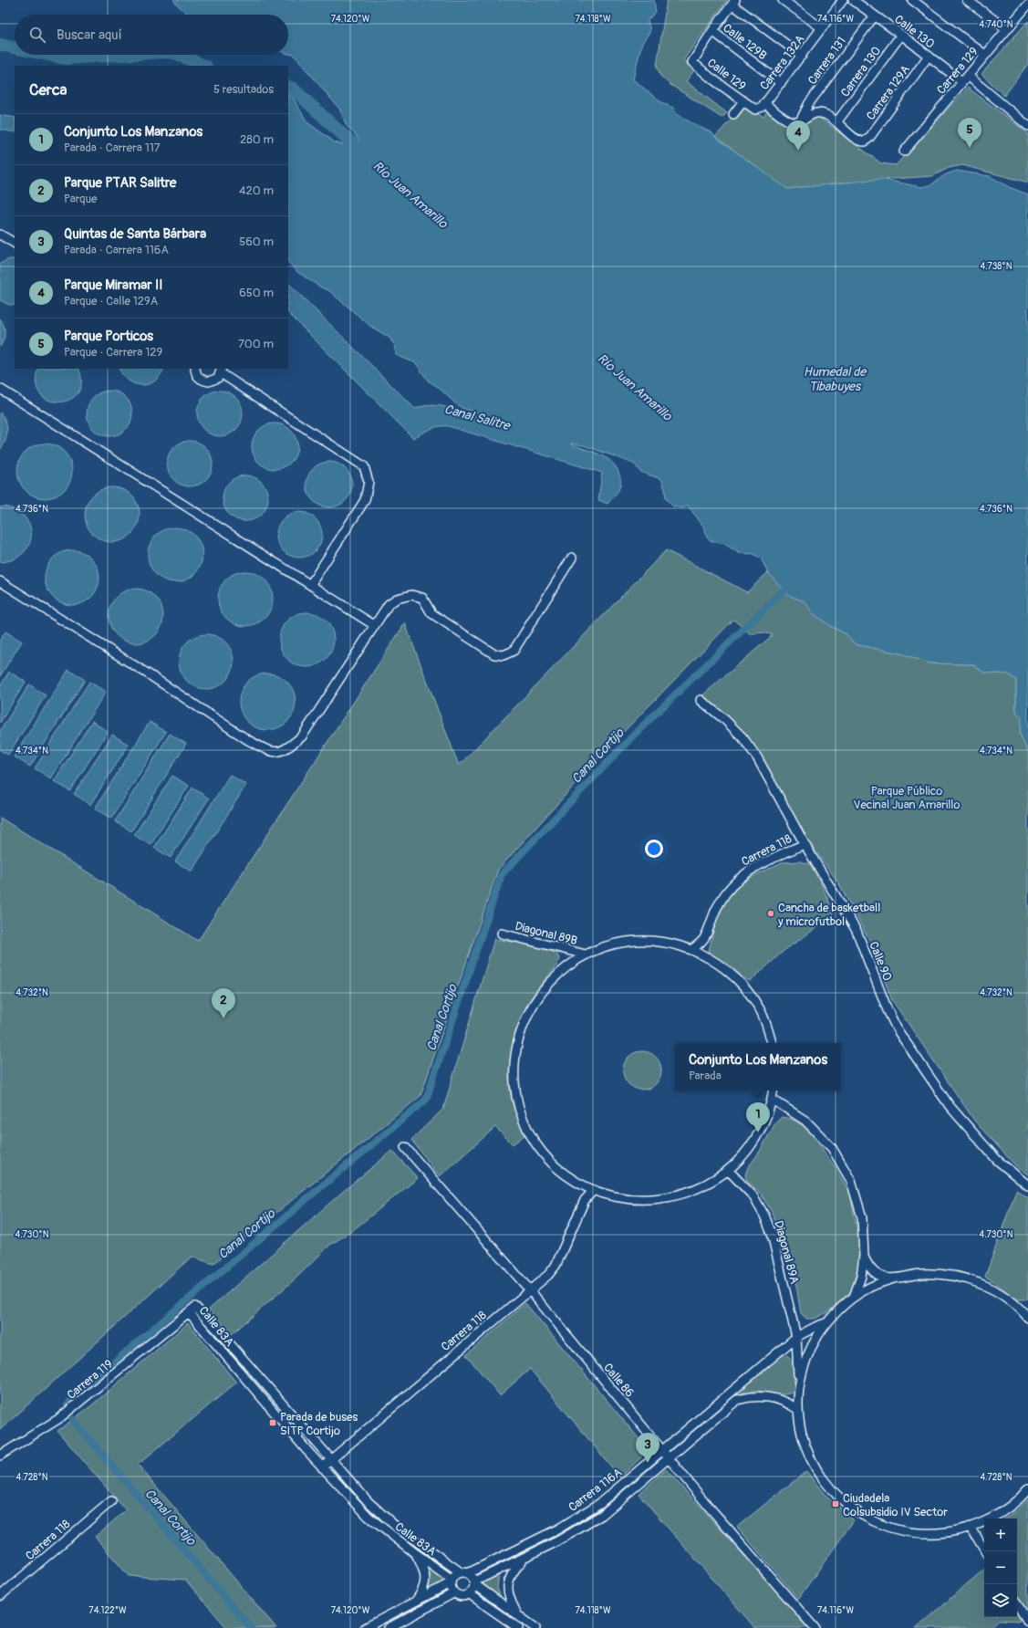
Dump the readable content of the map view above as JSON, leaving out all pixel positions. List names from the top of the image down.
{
  "streets": {
    "street": [
      "Calle 130",
      "Calle 129B",
      "Carrera 131",
      "Carrera 132A",
      "Carrera 129",
      "Carrera 130",
      "Calle 129",
      "Carrera 129A",
      "Carrera 118",
      "Diagonal 89B",
      "Calle 90",
      "Diagonal 89A",
      "Calle 83A",
      "Carrera 119",
      "Calle 86",
      "Carrera 116A"
    ]
  },
  "crossings": [
    ["Calle 130", "Carrera 131"],
    ["Calle 130", "Carrera 129"],
    ["Calle 130", "Carrera 130"],
    ["Calle 130", "Carrera 129A"],
    ["Calle 129B", "Carrera 132A"],
    ["Calle 129B", "Calle 129"],
    ["Carrera 132A", "Calle 129"],
    ["Carrera 130", "Carrera 129A"],
    ["Carrera 118", "Diagonal 89B"],
    ["Carrera 118", "Calle 90"],
    ["Carrera 118", "Calle 83A"],
    ["Carrera 118", "Calle 86"],
    ["Diagonal 89A", "Carrera 116A"],
    ["Calle 83A", "Carrera 119"],
    ["Calle 83A", "Carrera 116A"],
    ["Calle 86", "Carrera 116A"]
  ],
  "water": [
    "Río Juan Amarillo",
    "Humedal de Tibabuyes",
    "Canal Salitre",
    "Canal Cortijo"
  ],
  "parks": ["Parque Público Vecinal Juan Amarillo"],
  "places": {
    "other": ["Cancha de basketball y microfutbol"],
    "transit": ["Parada de buses SITP Cortijo", "Ciudadela Colsubsidio IV Sector"]
  },
  "page": {
    "search": "Buscar aquí",
    "heading": ["Cerca", "5 resultados"],
    "list": [
      {
        "mark": "1",
        "name": "Conjunto Los Manzanos",
        "note": "Parada · Carrera 117",
        "value": "280 m"
      },
      {
        "mark": "2",
        "name": "Parque PTAR Salitre",
        "note": "Parque",
        "value": "420 m"
      },
      {
        "mark": "3",
        "name": "Quintas de Santa Bárbara",
        "note": "Parada · Carrera 116A",
        "value": "560 m"
      },
      {
        "mark": "4",
        "name": "Parque Miramar II",
        "note": "Parque · Calle 129A",
        "value": "650 m"
      },
      {
        "mark": "5",
        "name": "Parque Porticos",
        "note": "Parque · Carrera 129",
        "value": "700 m"
      }
    ],
    "pins": [
      "5",
      "4",
      "2",
      "1",
      "3"
    ],
    "popup": ["Conjunto Los Manzanos", "Parada"],
    "map_buttons": ["+", "−"]
  },
  "coordinates": [
    "74.120°W",
    "74.118°W",
    "74.116°W",
    "4.740°N",
    "4.738°N",
    "4.736°N",
    "4.734°N",
    "4.732°N",
    "4.730°N",
    "4.728°N",
    "74.122°W"
  ]
}
